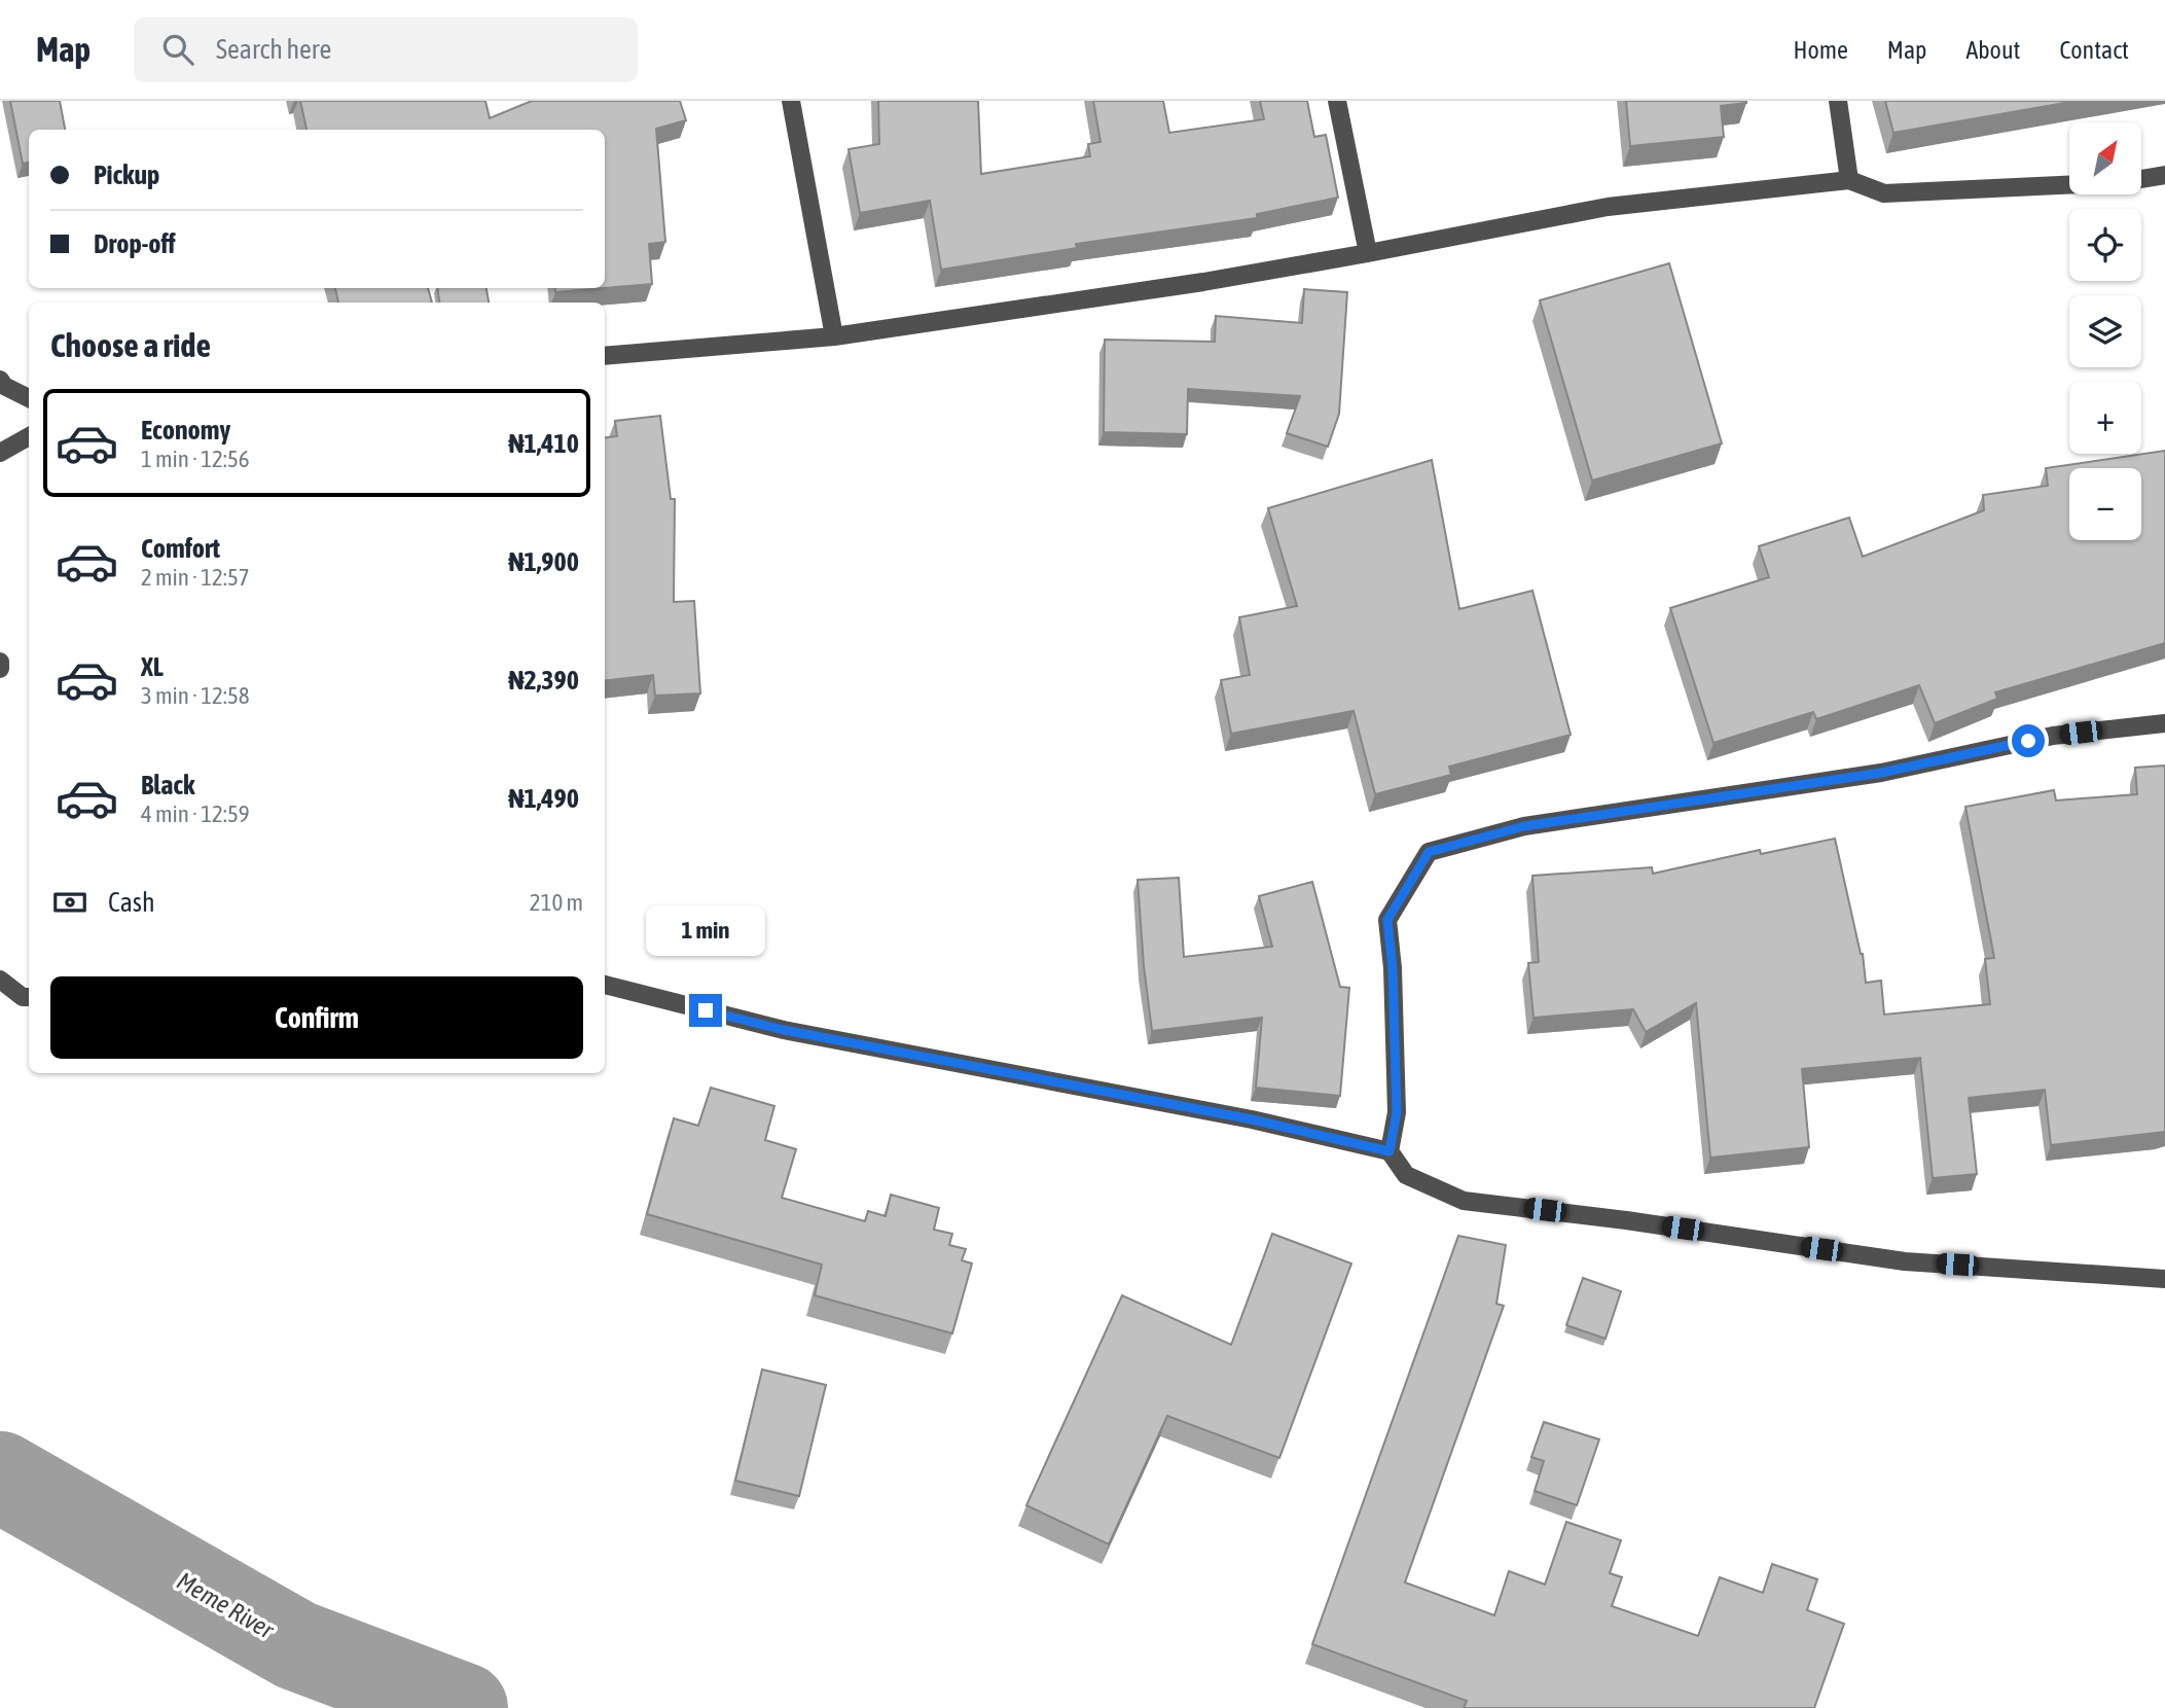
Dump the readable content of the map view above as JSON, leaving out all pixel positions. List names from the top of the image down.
{
  "water": ["Meme River"],
  "north": "top right",
  "page": {
    "header": "Map",
    "search": "Search here",
    "nav": [
      "Home",
      "Map",
      "About",
      "Contact"
    ],
    "map_buttons": ["+", "−"],
    "banner": ["Pickup", "Drop-off"],
    "heading": "Choose a ride",
    "list": [
      {
        "name": "Economy",
        "note": "1 min · 12:56",
        "value": "₦1,410"
      },
      {
        "name": "Comfort",
        "note": "2 min · 12:57",
        "value": "₦1,900"
      },
      {
        "name": "XL",
        "note": "3 min · 12:58",
        "value": "₦2,390"
      },
      {
        "name": "Black",
        "note": "4 min · 12:59",
        "value": "₦1,490"
      }
    ],
    "pay": ["Cash", "210 m"],
    "bubble": "1 min",
    "buttons": "Confirm"
  }
}
